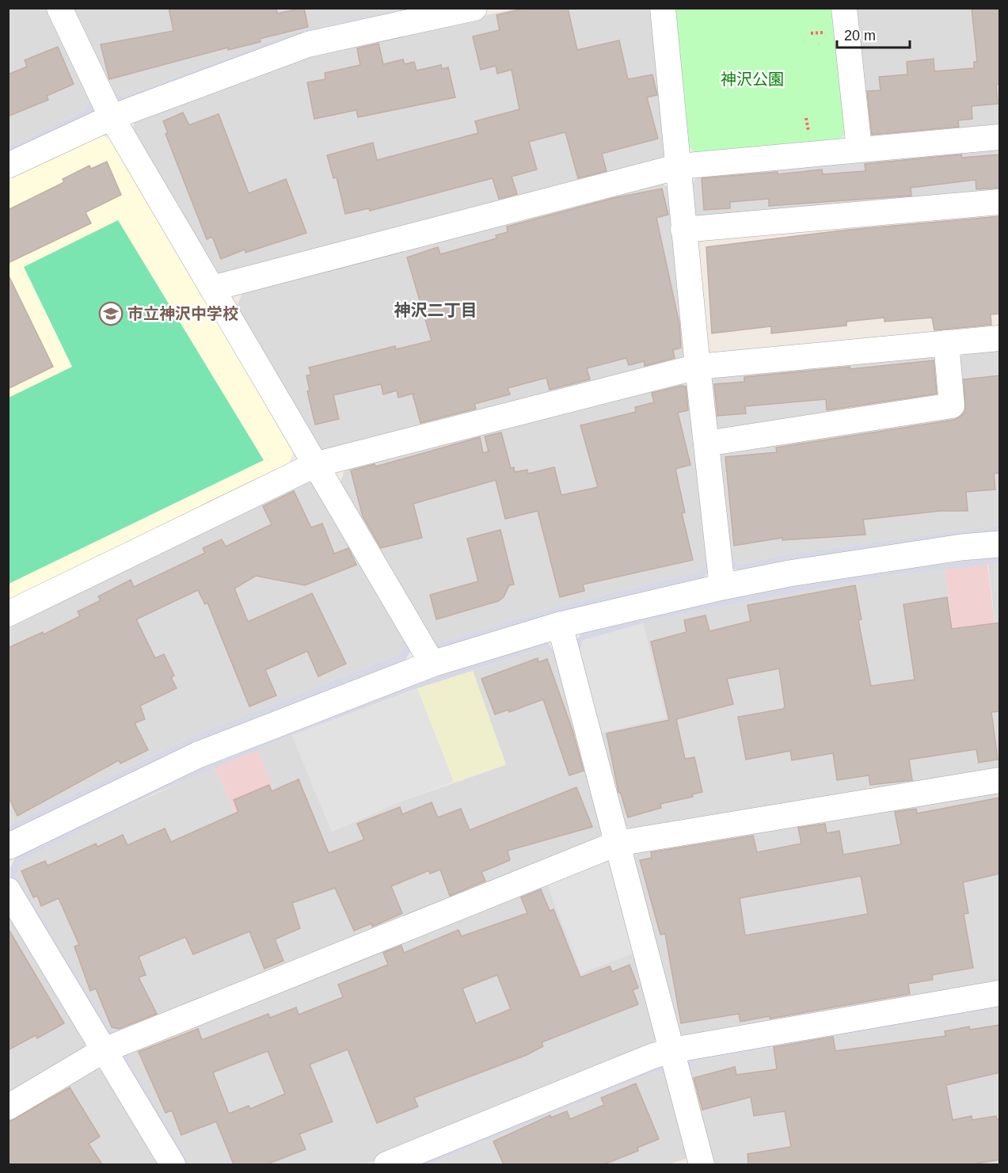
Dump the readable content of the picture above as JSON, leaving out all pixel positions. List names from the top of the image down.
{
  "districts": ["神沢二丁目"],
  "parks": ["神沢公園"],
  "places": {
    "school or university": ["市立神沢中学校"]
  },
  "scale_bar": "20 m"
}
